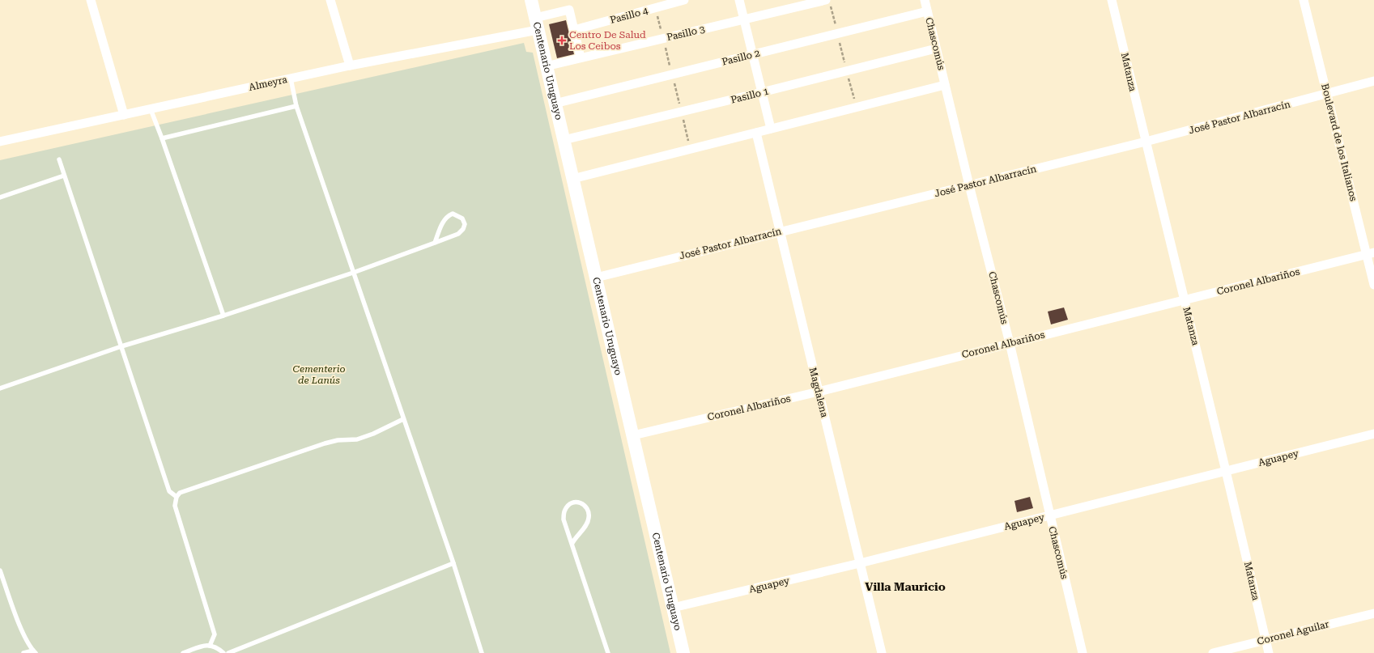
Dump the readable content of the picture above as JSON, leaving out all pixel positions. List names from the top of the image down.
{
  "streets": {
    "main road": ["Centenario Uruguayo"],
    "street": [
      "Pasillo 4",
      "Pasillo 3",
      "Chascomús",
      "Pasillo 2",
      "Matanza",
      "Almeyra",
      "Pasillo 1",
      "José Pastor Albarracín",
      "Boulevard de los Italianos",
      "Coronel Albariños",
      "Magdalena",
      "Aguapey",
      "Coronel Aguilar"
    ]
  },
  "crossings": [
    ["Pasillo 4", "Almeyra"],
    ["Pasillo 3", "Centenario Uruguayo"],
    ["Chascomús", "Pasillo 2"],
    ["Chascomús", "Pasillo 1"],
    ["Chascomús", "José Pastor Albarracín"],
    ["Chascomús", "Coronel Albariños"],
    ["Chascomús", "Aguapey"],
    ["Pasillo 2", "Centenario Uruguayo"],
    ["Centenario Uruguayo", "Almeyra"],
    ["Centenario Uruguayo", "Pasillo 1"],
    ["Centenario Uruguayo", "José Pastor Albarracín"],
    ["Centenario Uruguayo", "Coronel Albariños"],
    ["Centenario Uruguayo", "Aguapey"],
    ["Matanza", "José Pastor Albarracín"],
    ["Matanza", "Coronel Albariños"],
    ["Matanza", "Aguapey"],
    ["Matanza", "Coronel Aguilar"],
    ["José Pastor Albarracín", "Boulevard de los Italianos"],
    ["José Pastor Albarracín", "Magdalena"],
    ["Boulevard de los Italianos", "Coronel Albariños"],
    ["Coronel Albariños", "Magdalena"],
    ["Magdalena", "Aguapey"]
  ],
  "districts": ["Villa Mauricio"],
  "parks": ["Cementerio de Lanús"],
  "places": {
    "health": ["Centro De Salud Los Ceibos"]
  }
}
